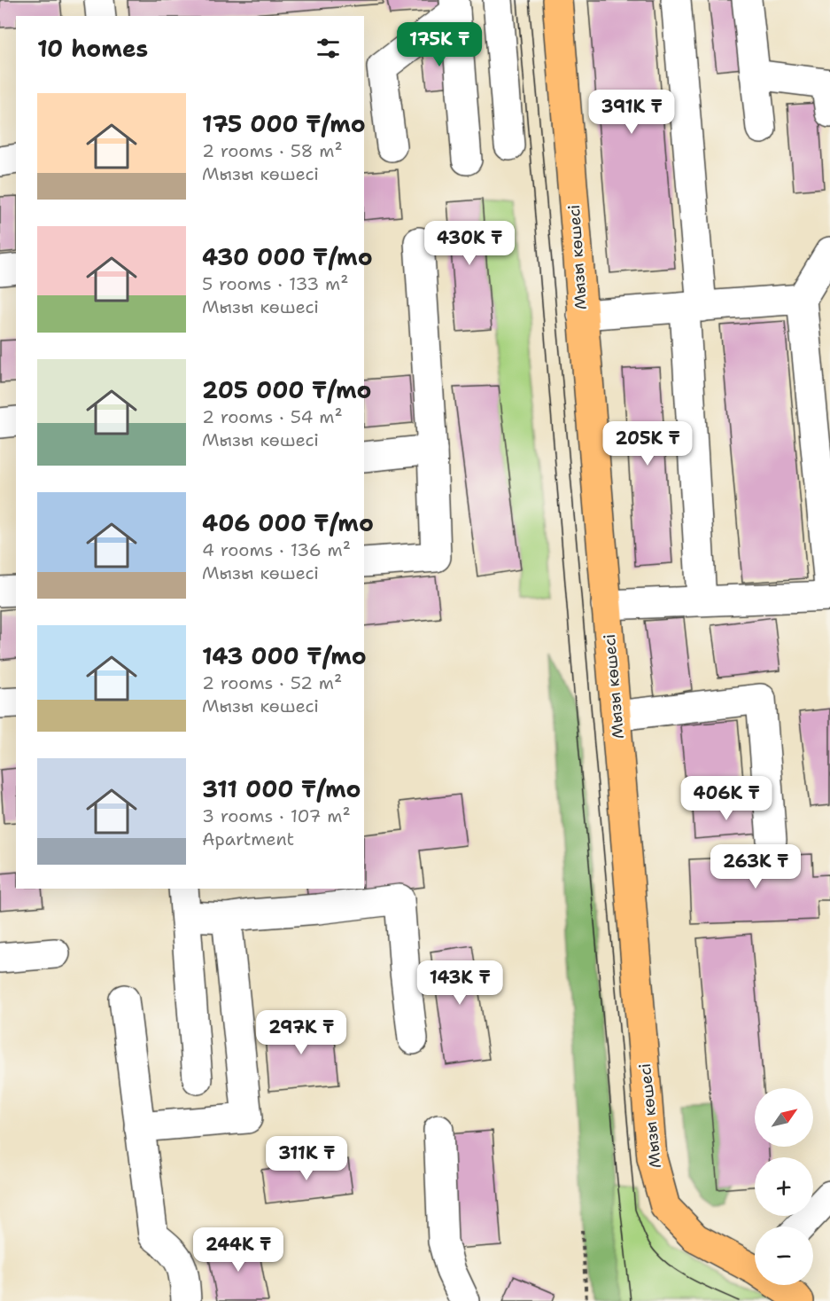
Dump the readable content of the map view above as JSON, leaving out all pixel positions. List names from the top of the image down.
{
  "streets": {
    "main road": ["Мызы көшесі"]
  },
  "north": "top right",
  "page": {
    "heading": "10 homes",
    "price": [
      "175K ₸",
      "391K ₸",
      "430K ₸",
      "205K ₸",
      "406K ₸",
      "263K ₸",
      "143K ₸",
      "297K ₸",
      "311K ₸",
      "244K ₸"
    ],
    "list": [
      {
        "name": "175 000 ₸/mo",
        "note": "2 rooms · 58 m² · Мызы көшесі"
      },
      {
        "name": "430 000 ₸/mo",
        "note": "5 rooms · 133 m² · Мызы көшесі"
      },
      {
        "name": "205 000 ₸/mo",
        "note": "2 rooms · 54 m² · Мызы көшесі"
      },
      {
        "name": "406 000 ₸/mo",
        "note": "4 rooms · 136 m² · Мызы көшесі"
      },
      {
        "name": "143 000 ₸/mo",
        "note": "2 rooms · 52 m² · Мызы көшесі"
      },
      {
        "name": "311 000 ₸/mo",
        "note": "3 rooms · 107 m² · Apartment"
      }
    ],
    "map_buttons": ["+", "−"]
  }
}
